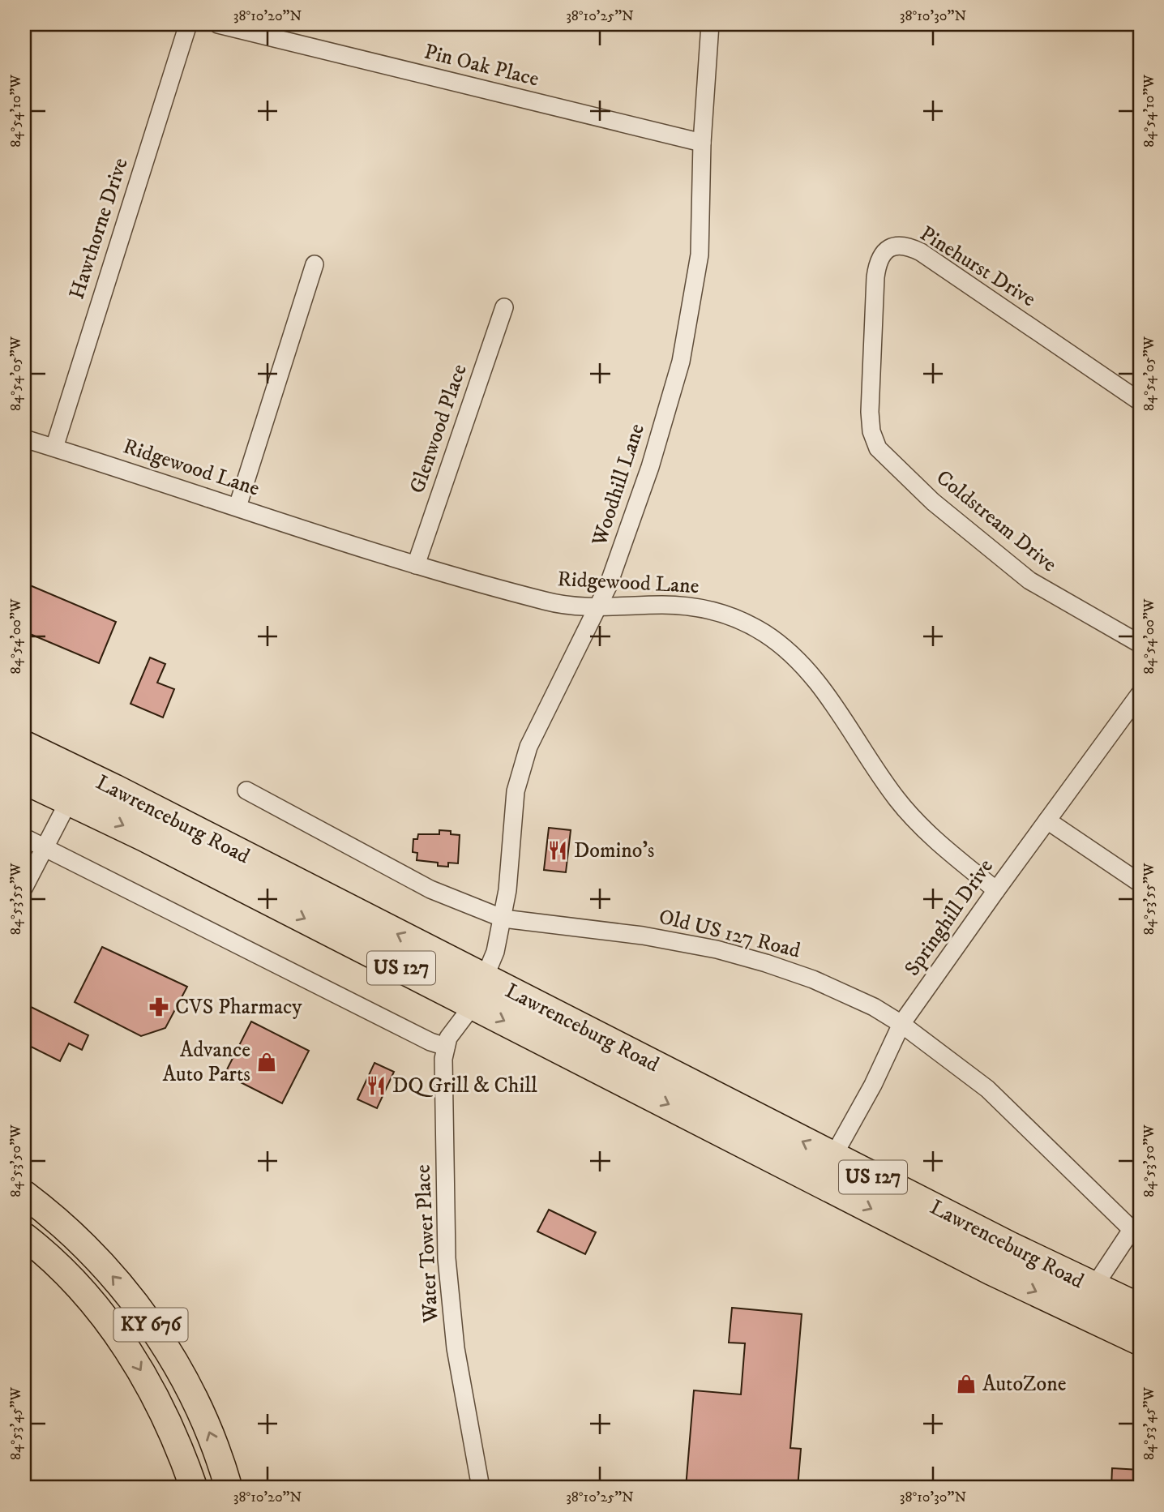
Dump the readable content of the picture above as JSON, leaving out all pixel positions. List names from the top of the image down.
{
  "streets": {
    "highway": ["Lawrenceburg Road", "US 127"],
    "main road": ["KY 676"],
    "street": [
      "Pin Oak Place",
      "Hawthorne Drive",
      "Pinehurst Drive",
      "Glenwood Place",
      "Ridgewood Lane",
      "Woodhill Lane",
      "Coldstream Drive",
      "Springhill Drive",
      "Old US 127 Road",
      "Water Tower Place"
    ]
  },
  "crossings": [
    ["Pin Oak Place", "Woodhill Lane"],
    ["Hawthorne Drive", "Ridgewood Lane"],
    ["Pinehurst Drive", "Coldstream Drive"],
    ["Glenwood Place", "Ridgewood Lane"],
    ["Ridgewood Lane", "Woodhill Lane"],
    ["Ridgewood Lane", "Springhill Drive"],
    ["Woodhill Lane", "Lawrenceburg Road"],
    ["Woodhill Lane", "Old US 127 Road"],
    ["Woodhill Lane", "Water Tower Place"],
    ["Lawrenceburg Road", "Springhill Drive"],
    ["Lawrenceburg Road", "Water Tower Place"],
    ["Springhill Drive", "Old US 127 Road"]
  ],
  "places": {
    "restaurant": ["Domino's", "DQ Grill & Chill"],
    "pharmacy": ["CVS Pharmacy"],
    "shop": ["Advance Auto Parts", "AutoZone"]
  },
  "coordinates": [
    "38°10'20\"N",
    "38°10'25\"N",
    "38°10'30\"N",
    "84°54'10\"W",
    "84°54'05\"W",
    "84°54'00\"W",
    "84°53'55\"W",
    "84°53'50\"W",
    "84°53'45\"W"
  ]
}
